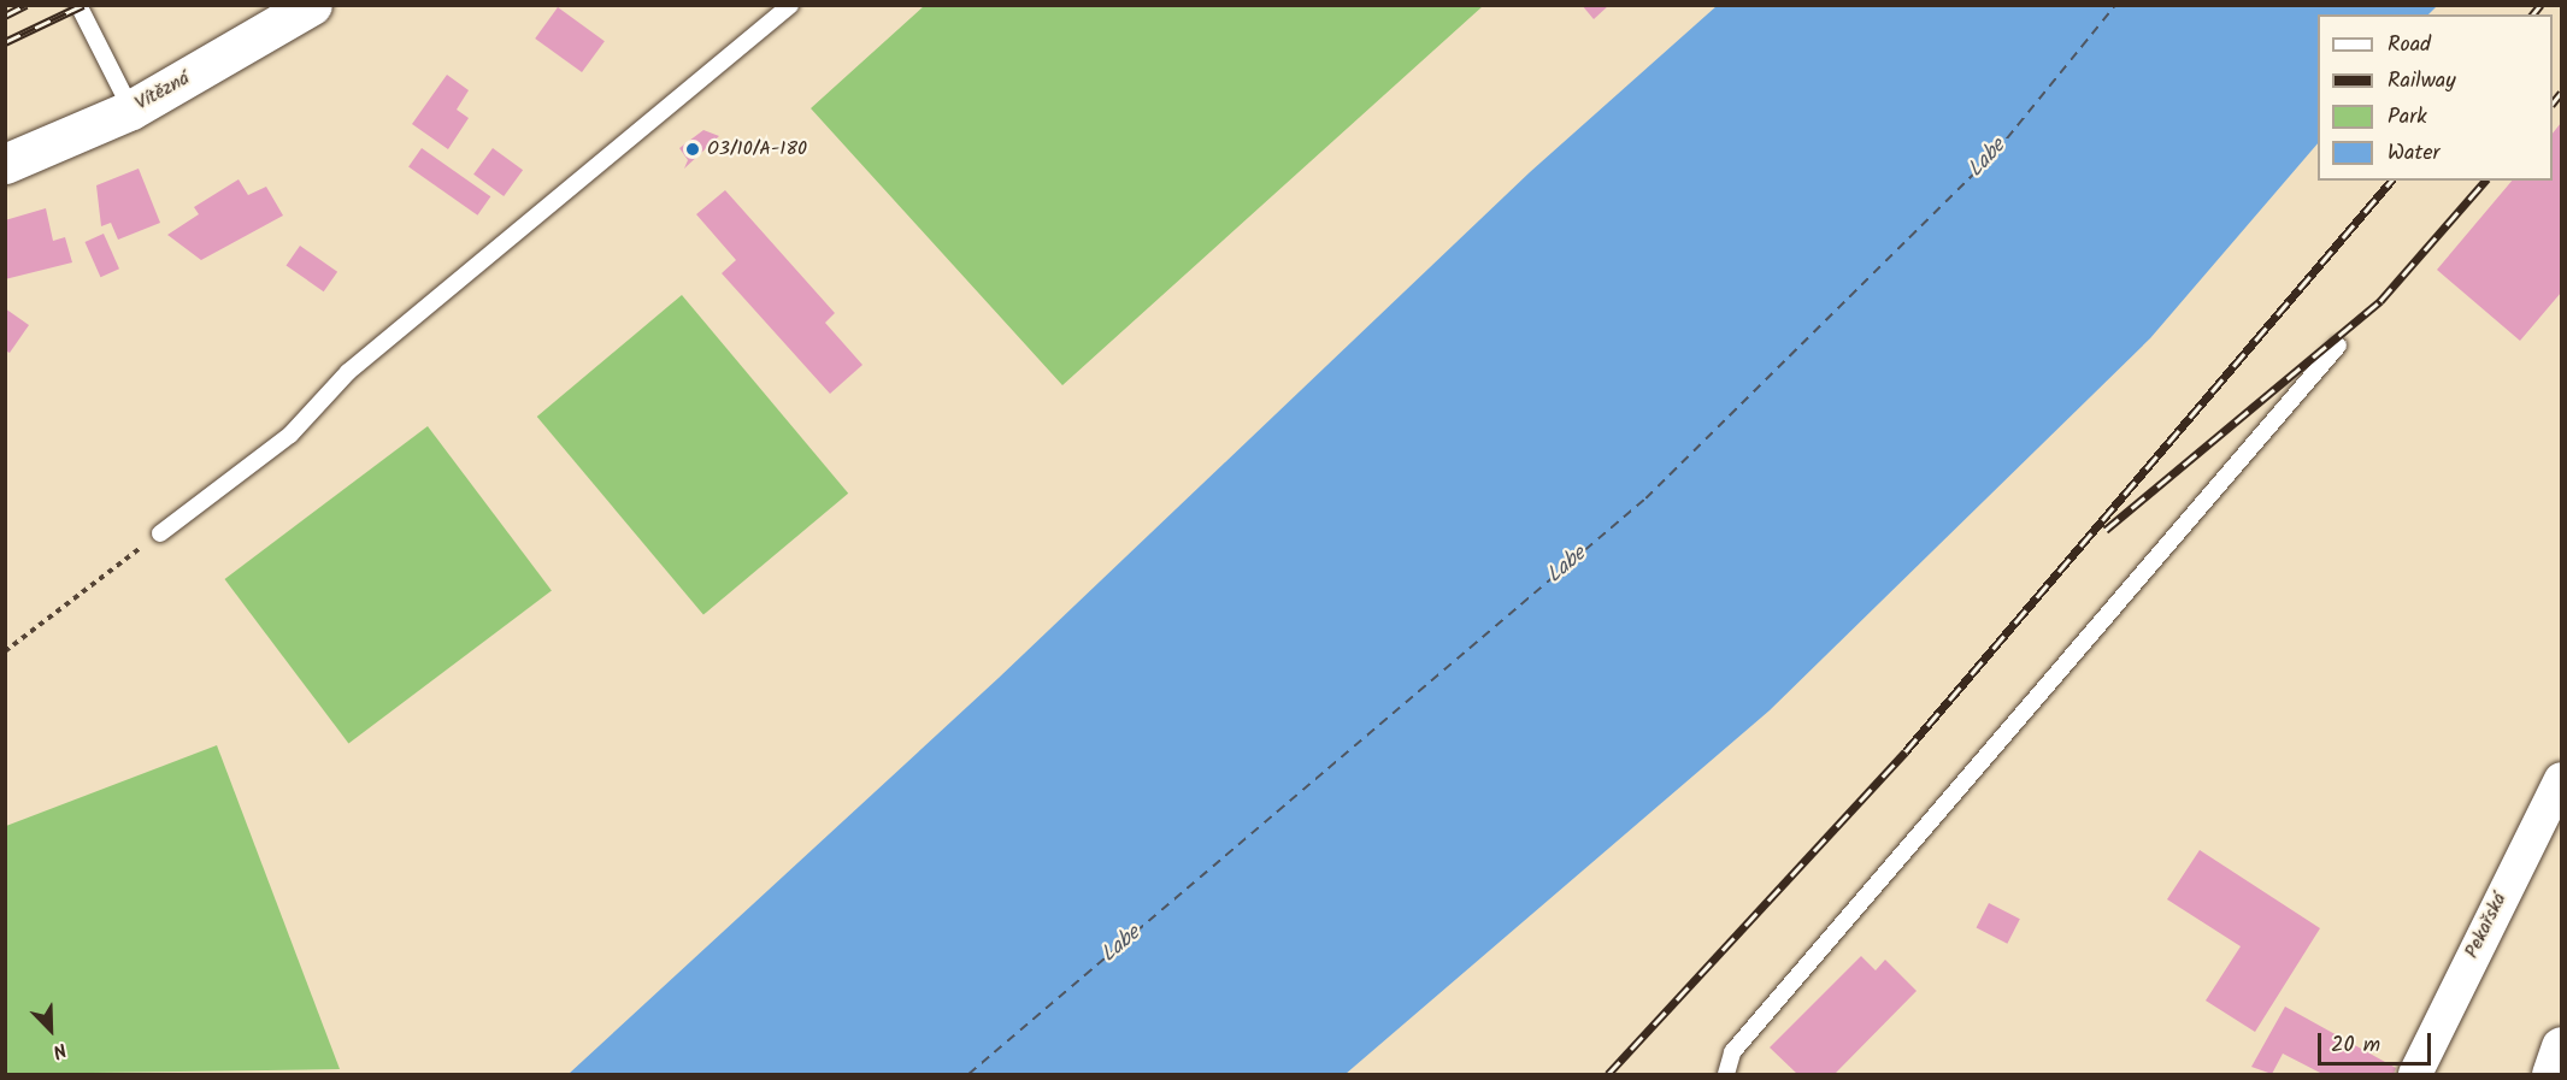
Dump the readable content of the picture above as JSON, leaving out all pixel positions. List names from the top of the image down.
{
  "streets": {
    "main road": ["Vítězná"],
    "street": ["Pekařská"]
  },
  "water": ["Labe"],
  "places": ["O3/10/A-180"],
  "legend": [
    "Road",
    "Railway",
    "Park",
    "Water"
  ],
  "scale_bar": "20 m",
  "north": "bottom right"
}
